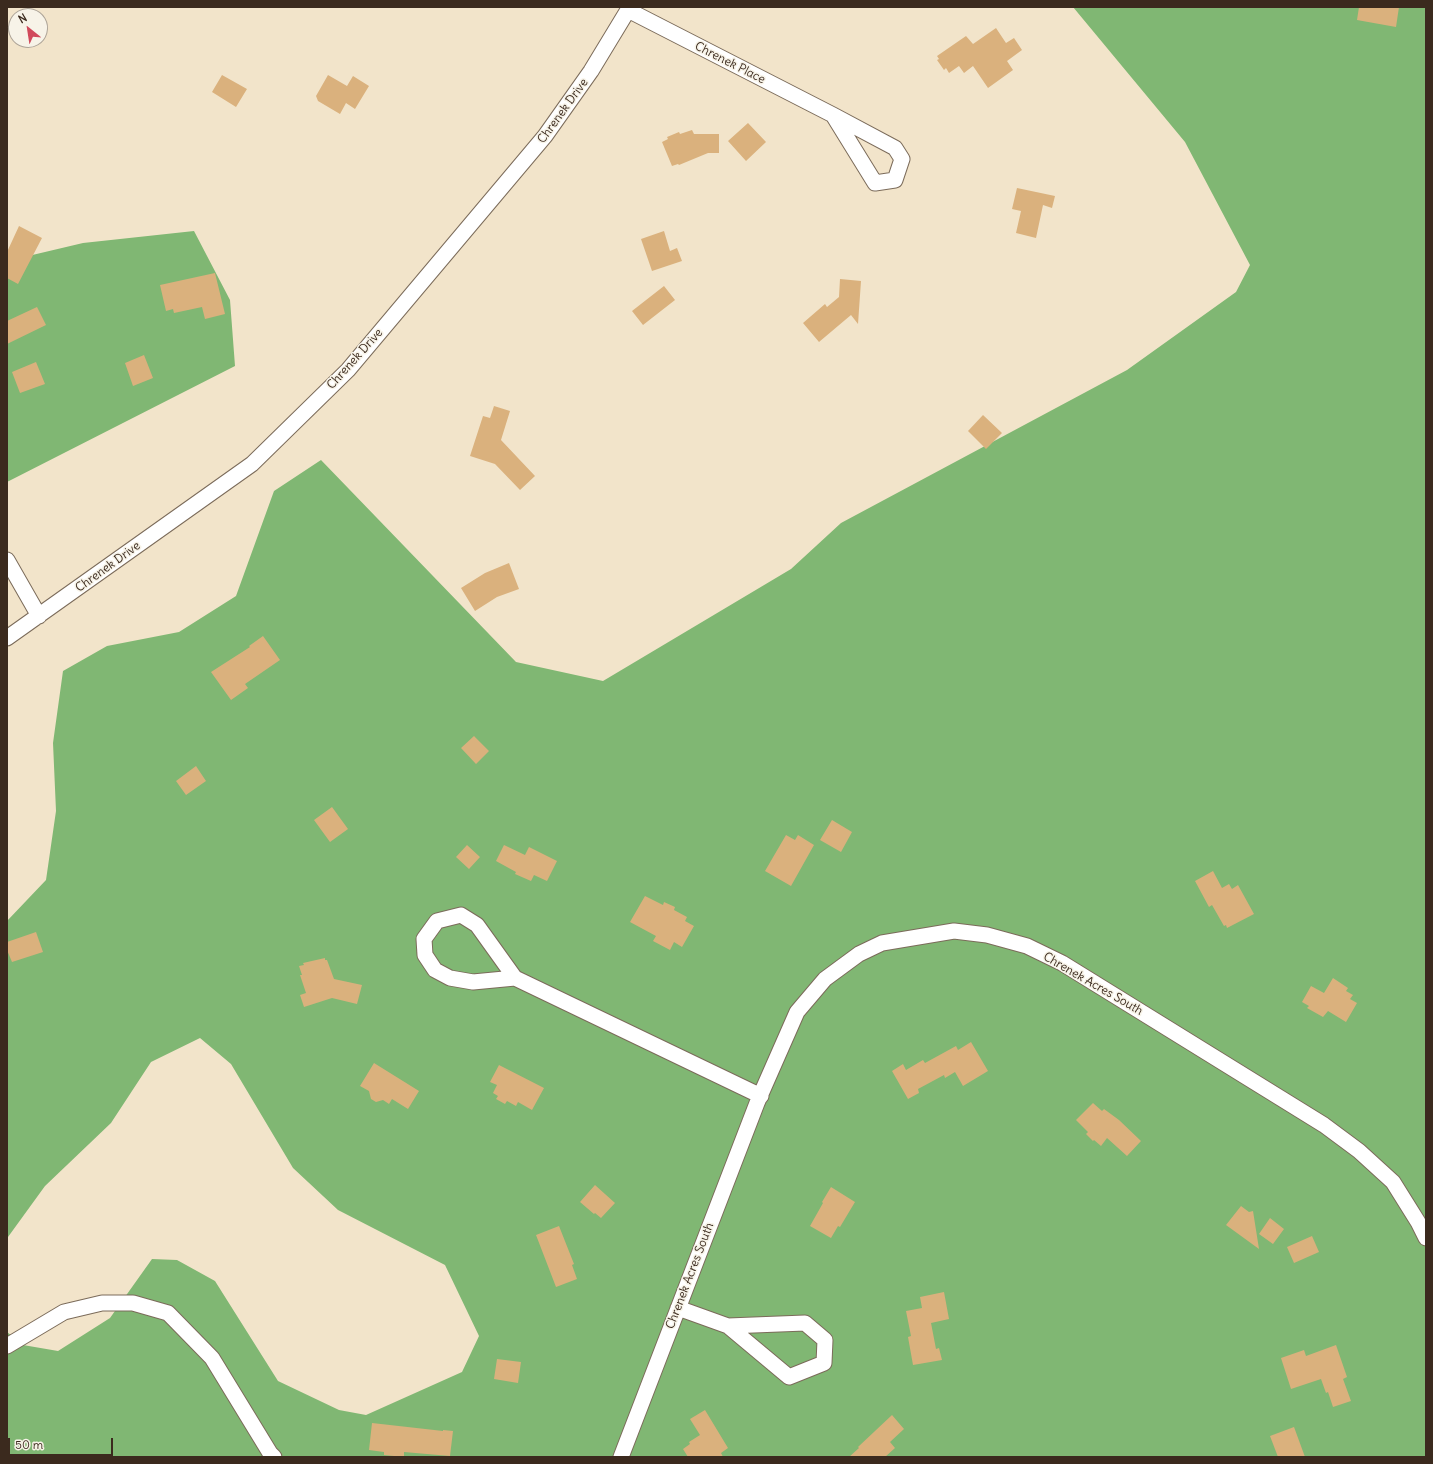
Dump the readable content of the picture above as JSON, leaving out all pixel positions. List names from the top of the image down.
{
  "streets": {
    "street": ["Chrenek Place", "Chrenek Drive", "Chrenek Acres South"]
  },
  "crossings": [
    ["Chrenek Place", "Chrenek Drive"]
  ],
  "scale_bar": "50 m",
  "north": "top left"
}
